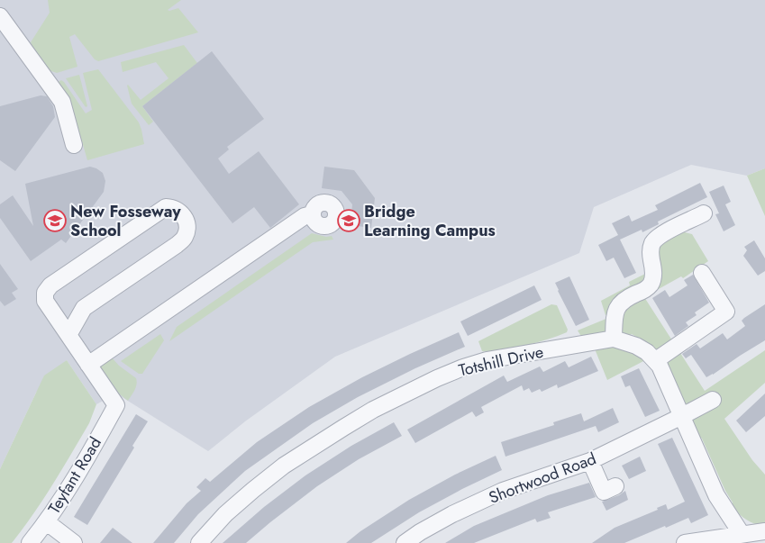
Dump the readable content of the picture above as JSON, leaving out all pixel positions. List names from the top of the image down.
{
  "streets": {
    "street": ["Totshill Drive", "Teyfant Road", "Shortwood Road"]
  },
  "crossings": [
    ["Totshill Drive", "Shortwood Road"]
  ],
  "places": {
    "school or university": ["New Fosseway School", "Bridge Learning Campus"]
  }
}
